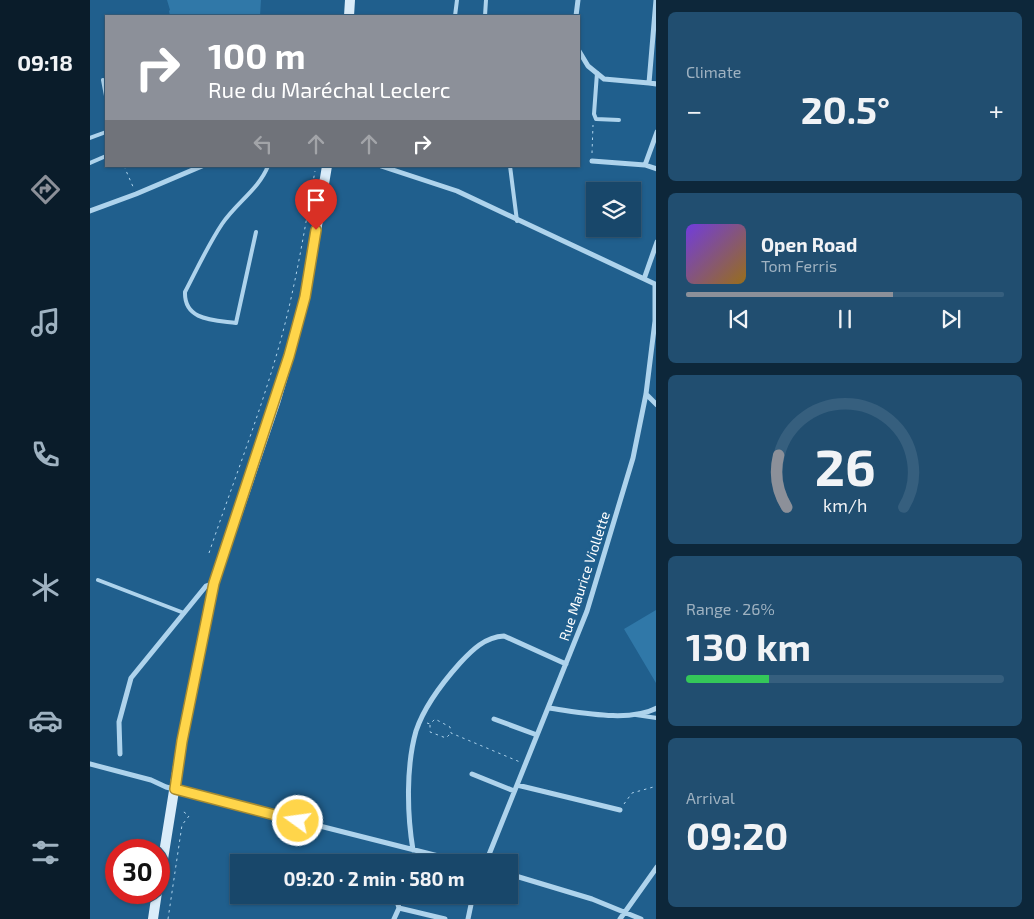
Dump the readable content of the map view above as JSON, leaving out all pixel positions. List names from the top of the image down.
{
  "streets": {
    "street": ["Rue Maurice Viollette"]
  },
  "page": {
    "tabs": "09:18",
    "tile": [
      "Climate",
      ["Range · 26%", "130 km"],
      ["Arrival", "09:20"]
    ],
    "turn": ["100 m", "Rue du Maréchal Leclerc"],
    "heat": ["−", "20.5°", "+"],
    "song": ["Open Road", "Tom Ferris"],
    "limit": "30",
    "trip": "09:20 · 2 min · 580 m",
    "gauge": ["26", "km/h"]
  }
}
